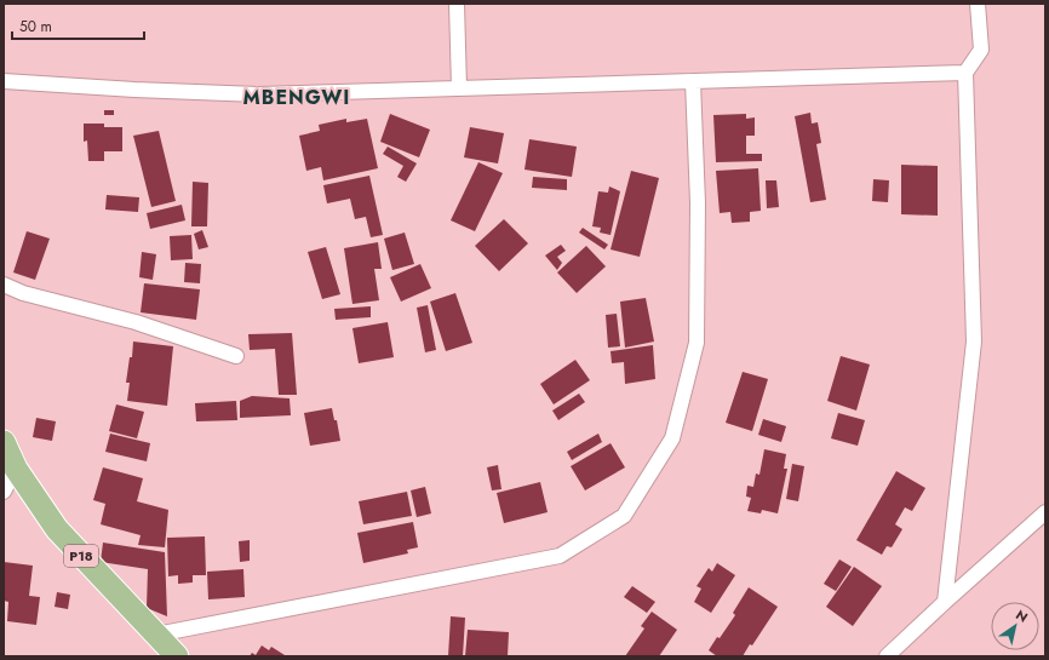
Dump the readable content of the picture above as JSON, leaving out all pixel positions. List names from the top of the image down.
{
  "streets": {
    "main road": ["P18"]
  },
  "districts": ["MBENGWI"],
  "scale_bar": "50 m",
  "north": "top right"
}
